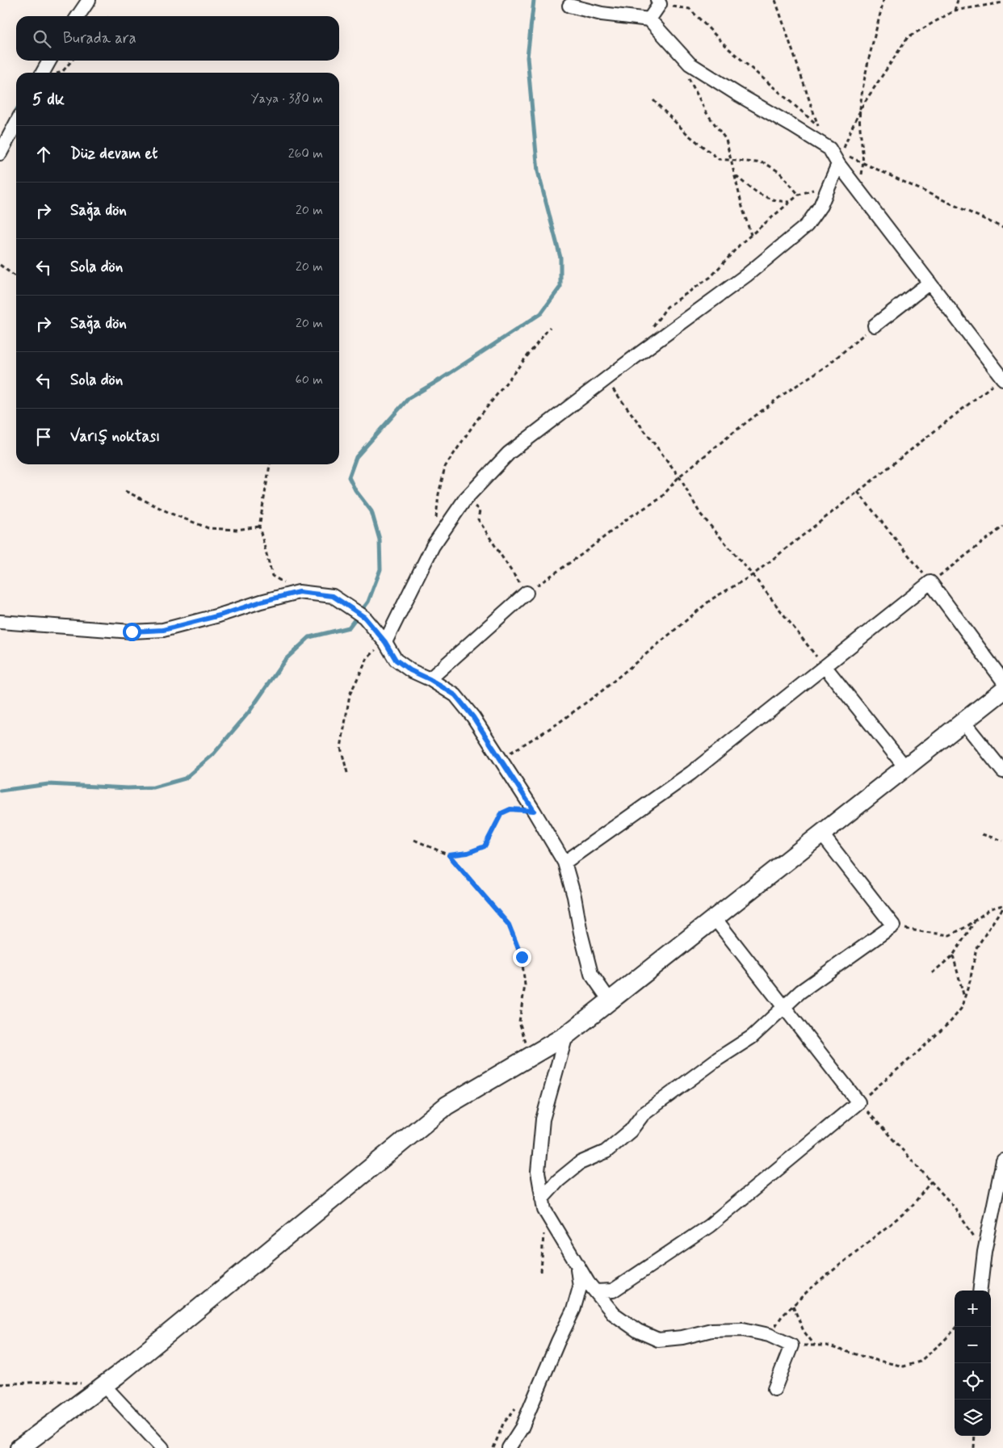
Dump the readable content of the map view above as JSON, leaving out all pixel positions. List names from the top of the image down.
{
  "page": {
    "search": "Burada ara",
    "heading": ["5 dk", "Yaya · 380 m"],
    "list": [
      ["Düz devam et", "260 m"],
      ["Sağa dön", "20 m"],
      ["Sola dön", "20 m"],
      ["Sağa dön", "20 m"],
      ["Sola dön", "60 m"],
      "Varış noktası"
    ],
    "map_buttons": ["+", "−"]
  }
}
